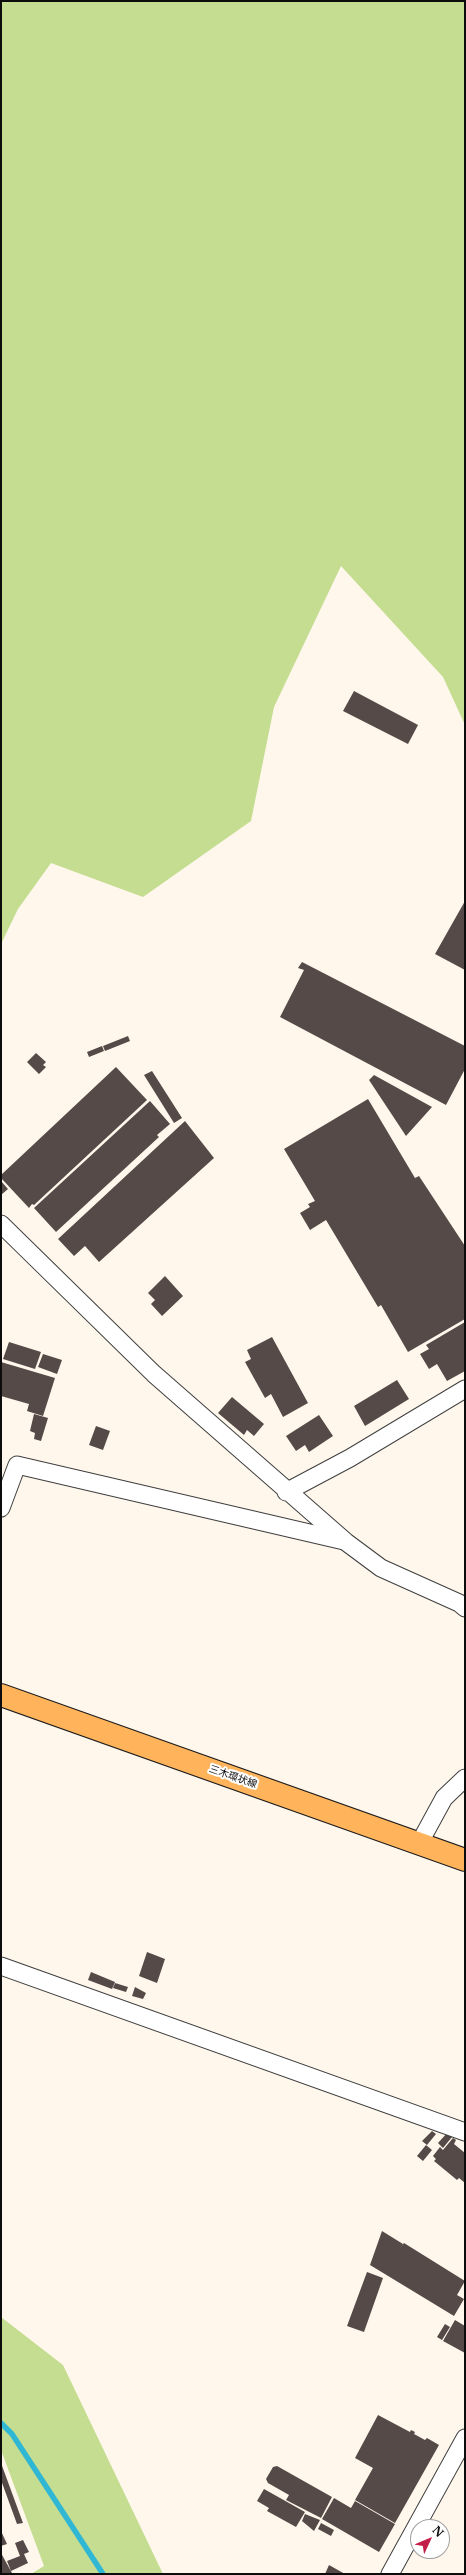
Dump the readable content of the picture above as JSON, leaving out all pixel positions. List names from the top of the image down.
{
  "streets": {
    "main road": ["三木環状線"]
  },
  "north": "top right"
}
